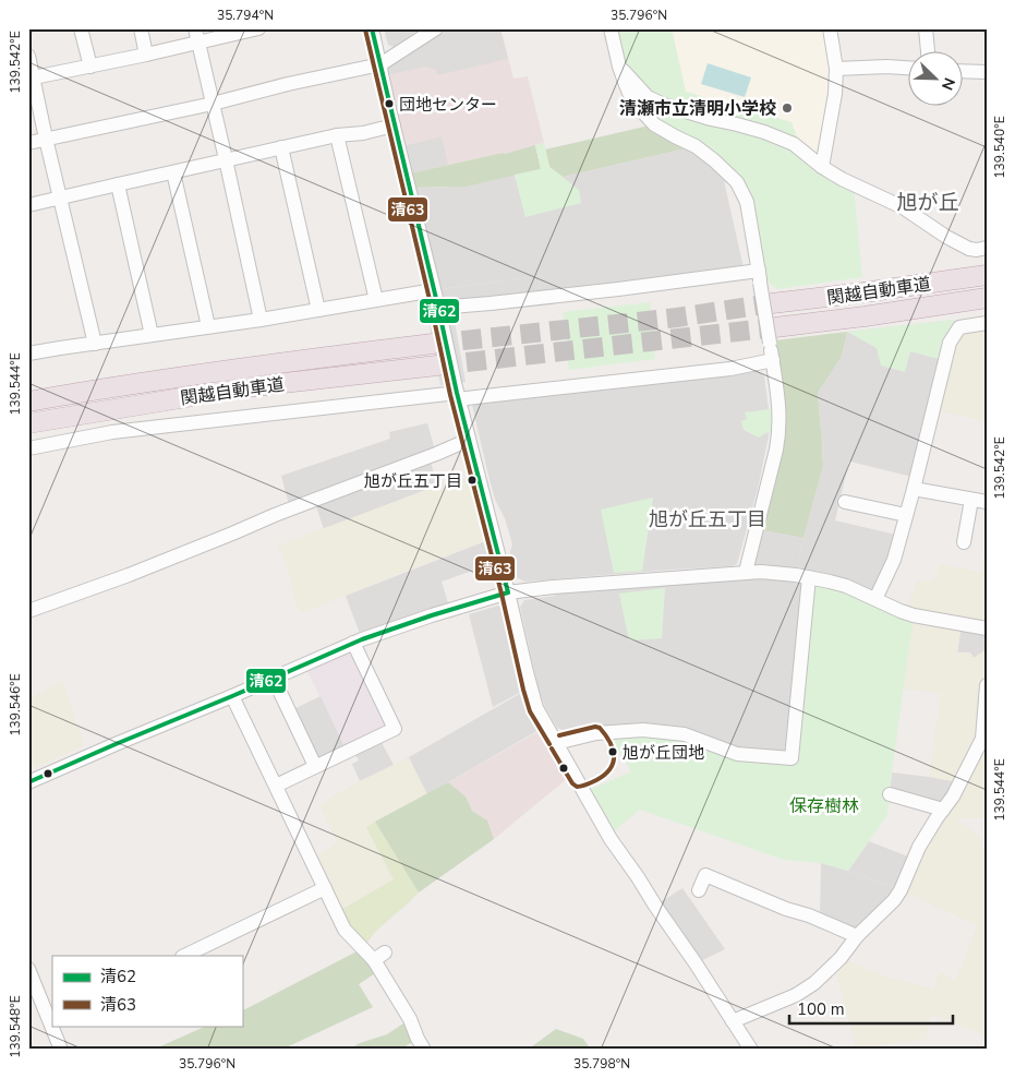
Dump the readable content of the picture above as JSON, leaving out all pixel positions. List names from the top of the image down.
{
  "streets": {
    "highway": ["関越自動車道"]
  },
  "districts": ["旭が丘", "旭が丘五丁目"],
  "parks": ["保存樹林"],
  "places": [
    "団地センター",
    "清瀬市立清明小学校",
    "旭が丘五丁目",
    "旭が丘団地"
  ],
  "lines": ["transit line 清62", "transit line 清63"],
  "legend": ["清62", "清63"],
  "scale_bar": "100 m",
  "north": "bottom right",
  "coordinates": [
    "35.794°N",
    "35.796°N",
    "139.542°E",
    "139.540°E",
    "139.544°E",
    "139.546°E",
    "139.548°E",
    "35.798°N"
  ]
}
